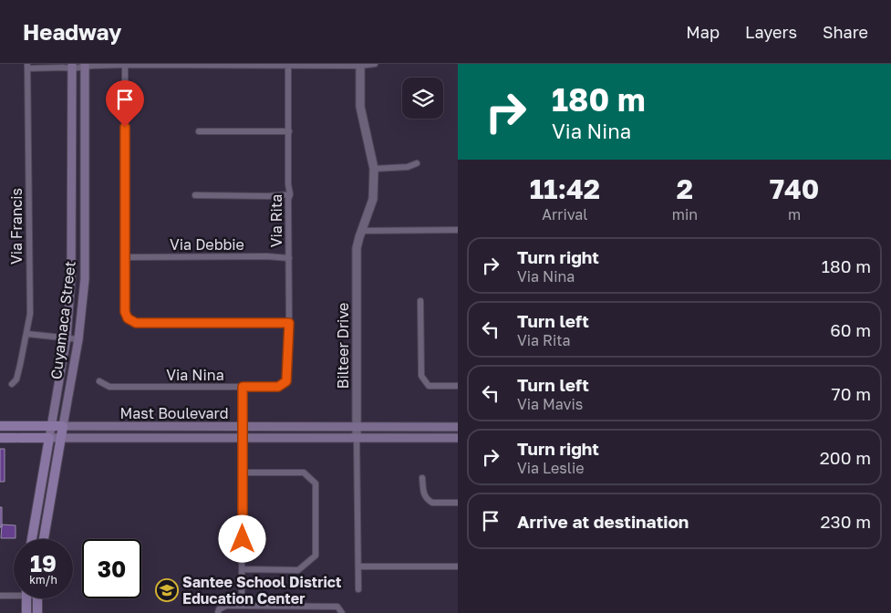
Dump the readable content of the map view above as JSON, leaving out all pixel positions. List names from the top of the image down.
{
  "streets": {
    "main road": ["Cuyamaca Street", "Mast Boulevard"],
    "street": [
      "Via Rita",
      "Via Francis",
      "Via Debbie",
      "Bilteer Drive",
      "Via Nina"
    ]
  },
  "crossings": [
    ["Via Rita", "Via Debbie"],
    ["Via Rita", "Via Nina"],
    ["Cuyamaca Street", "Mast Boulevard"],
    ["Bilteer Drive", "Mast Boulevard"]
  ],
  "places": {
    "school or university": ["Santee School District Education Center"]
  },
  "page": {
    "header": "Headway",
    "nav": ["Map", "Layers", "Share"],
    "turn": ["180 m", "Via Nina"],
    "eta": [
      "11:42",
      "Arrival",
      "2",
      "min",
      "740",
      "m"
    ],
    "list": [
      {
        "name": "Turn right",
        "note": "Via Nina",
        "value": "180 m"
      },
      {
        "name": "Turn left",
        "note": "Via Rita",
        "value": "60 m"
      },
      {
        "name": "Turn left",
        "note": "Via Mavis",
        "value": "70 m"
      },
      {
        "name": "Turn right",
        "note": "Via Leslie",
        "value": "200 m"
      },
      {
        "name": "Arrive at destination",
        "value": "230 m"
      }
    ],
    "speed": "19 km/h",
    "limit": "30"
  }
}
